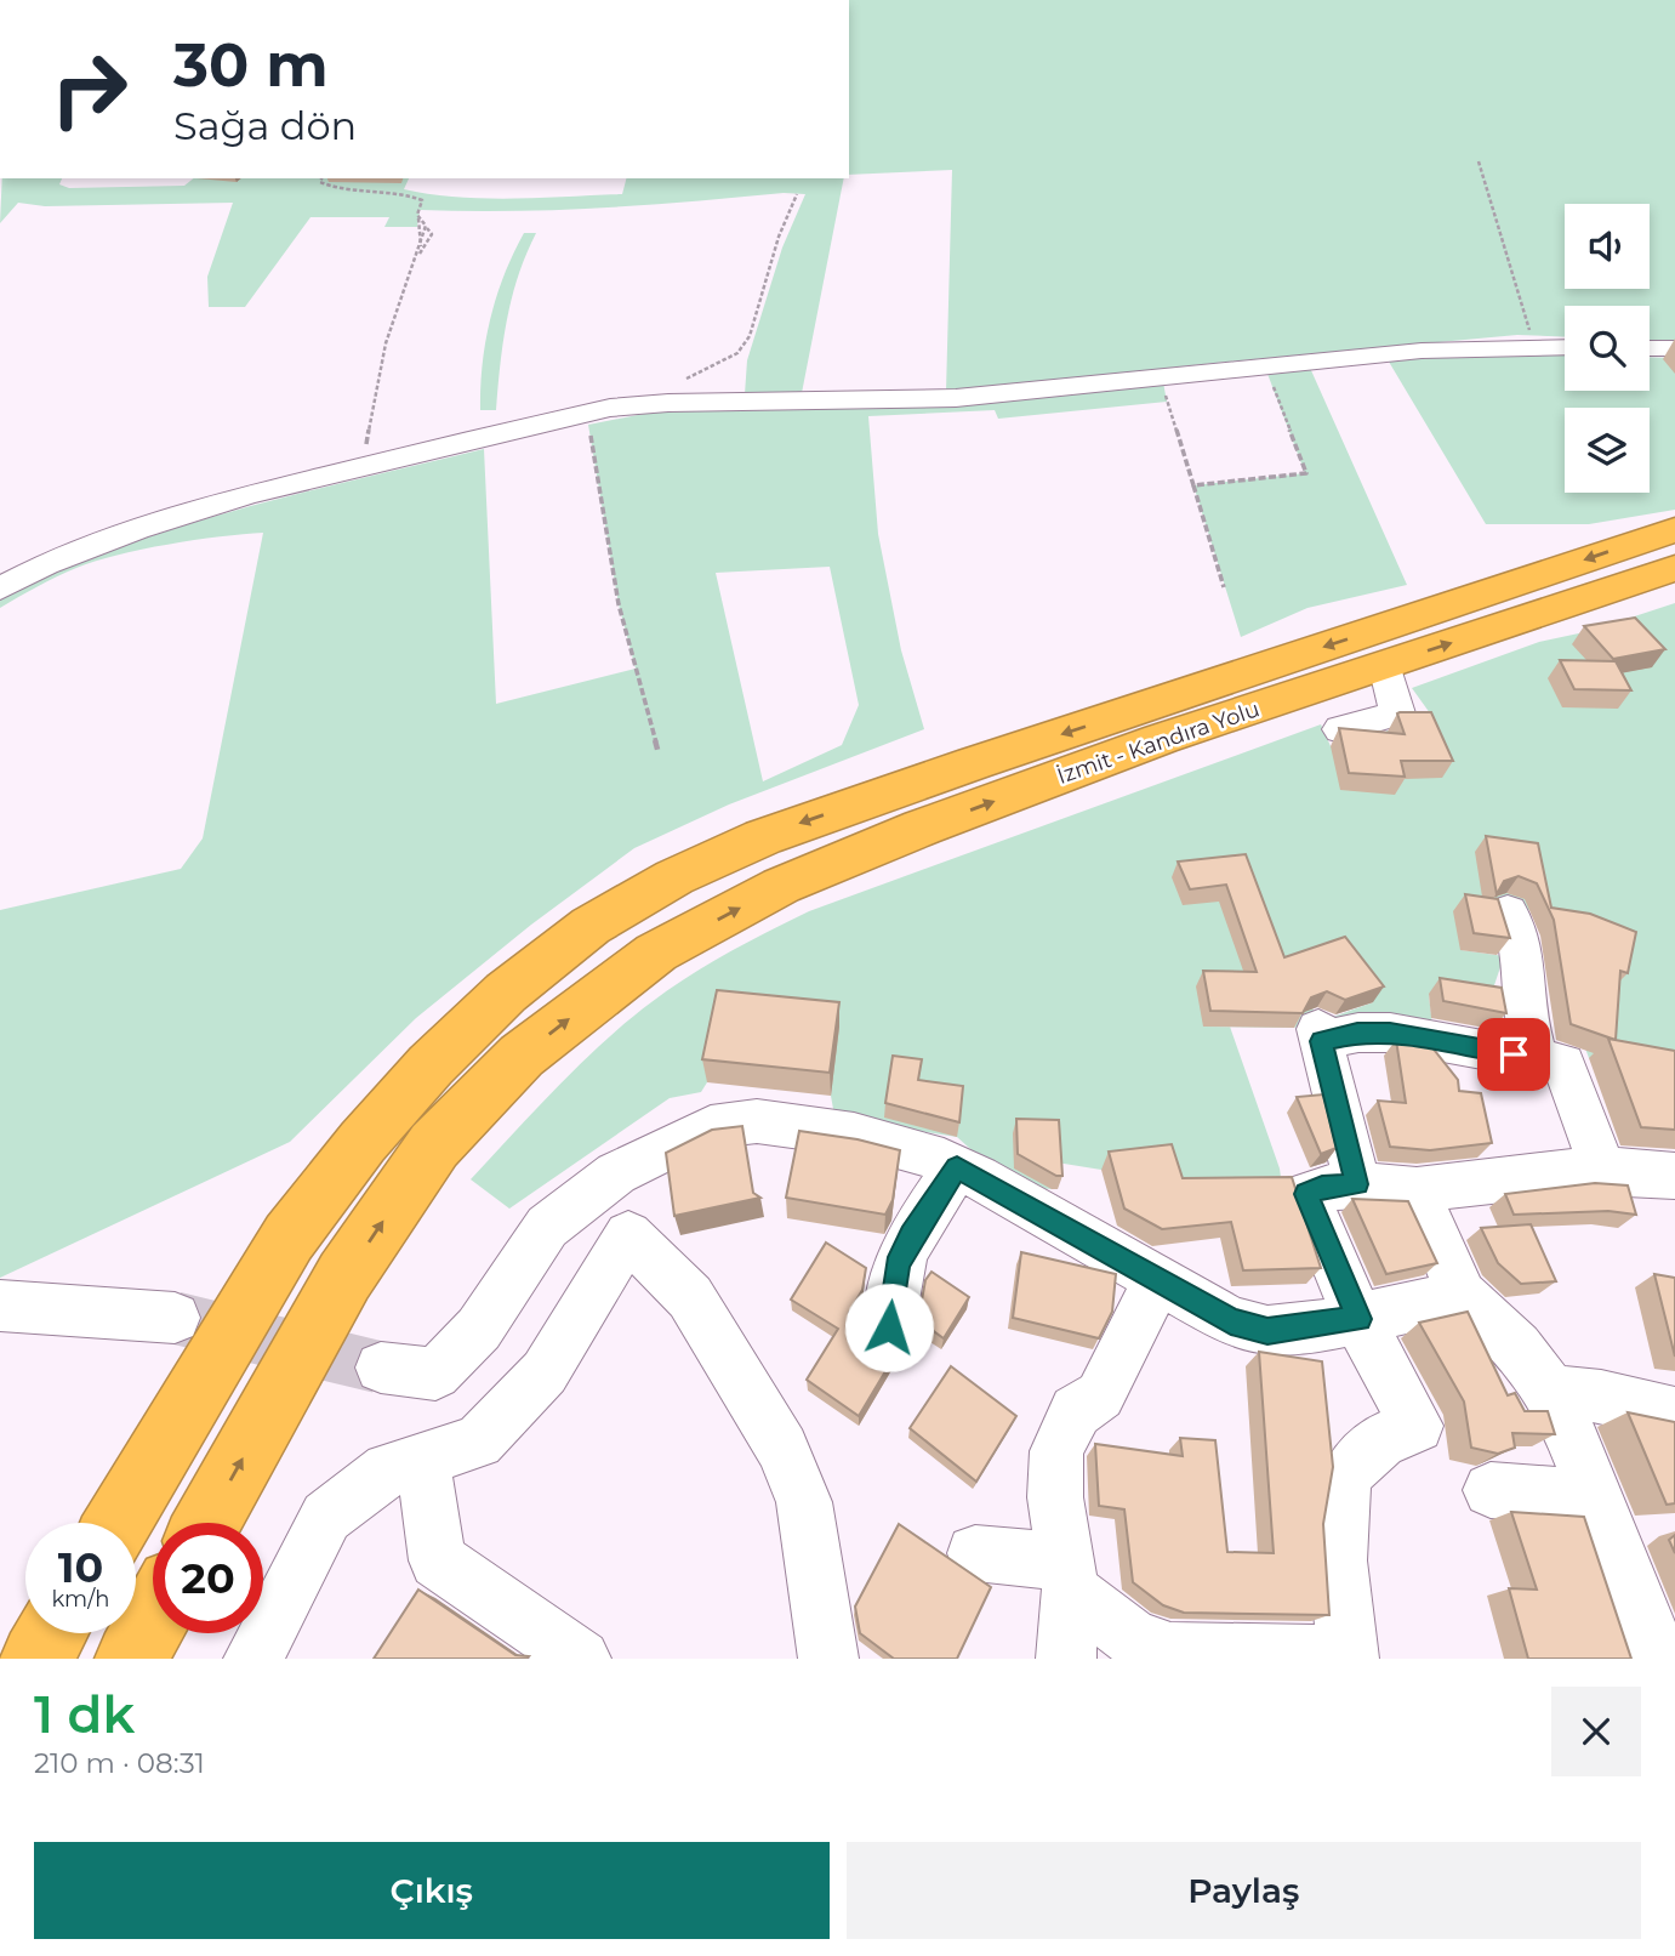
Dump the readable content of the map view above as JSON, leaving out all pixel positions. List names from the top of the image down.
{
  "streets": {
    "highway": ["İzmit - Kandıra Yolu"]
  },
  "page": {
    "turn": ["30 m", "Sağa dön"],
    "speed": "10 km/h",
    "limit": "20",
    "heading": ["1 dk", "210 m · 08:31"],
    "buttons": ["Çıkış", "Paylaş"]
  }
}
